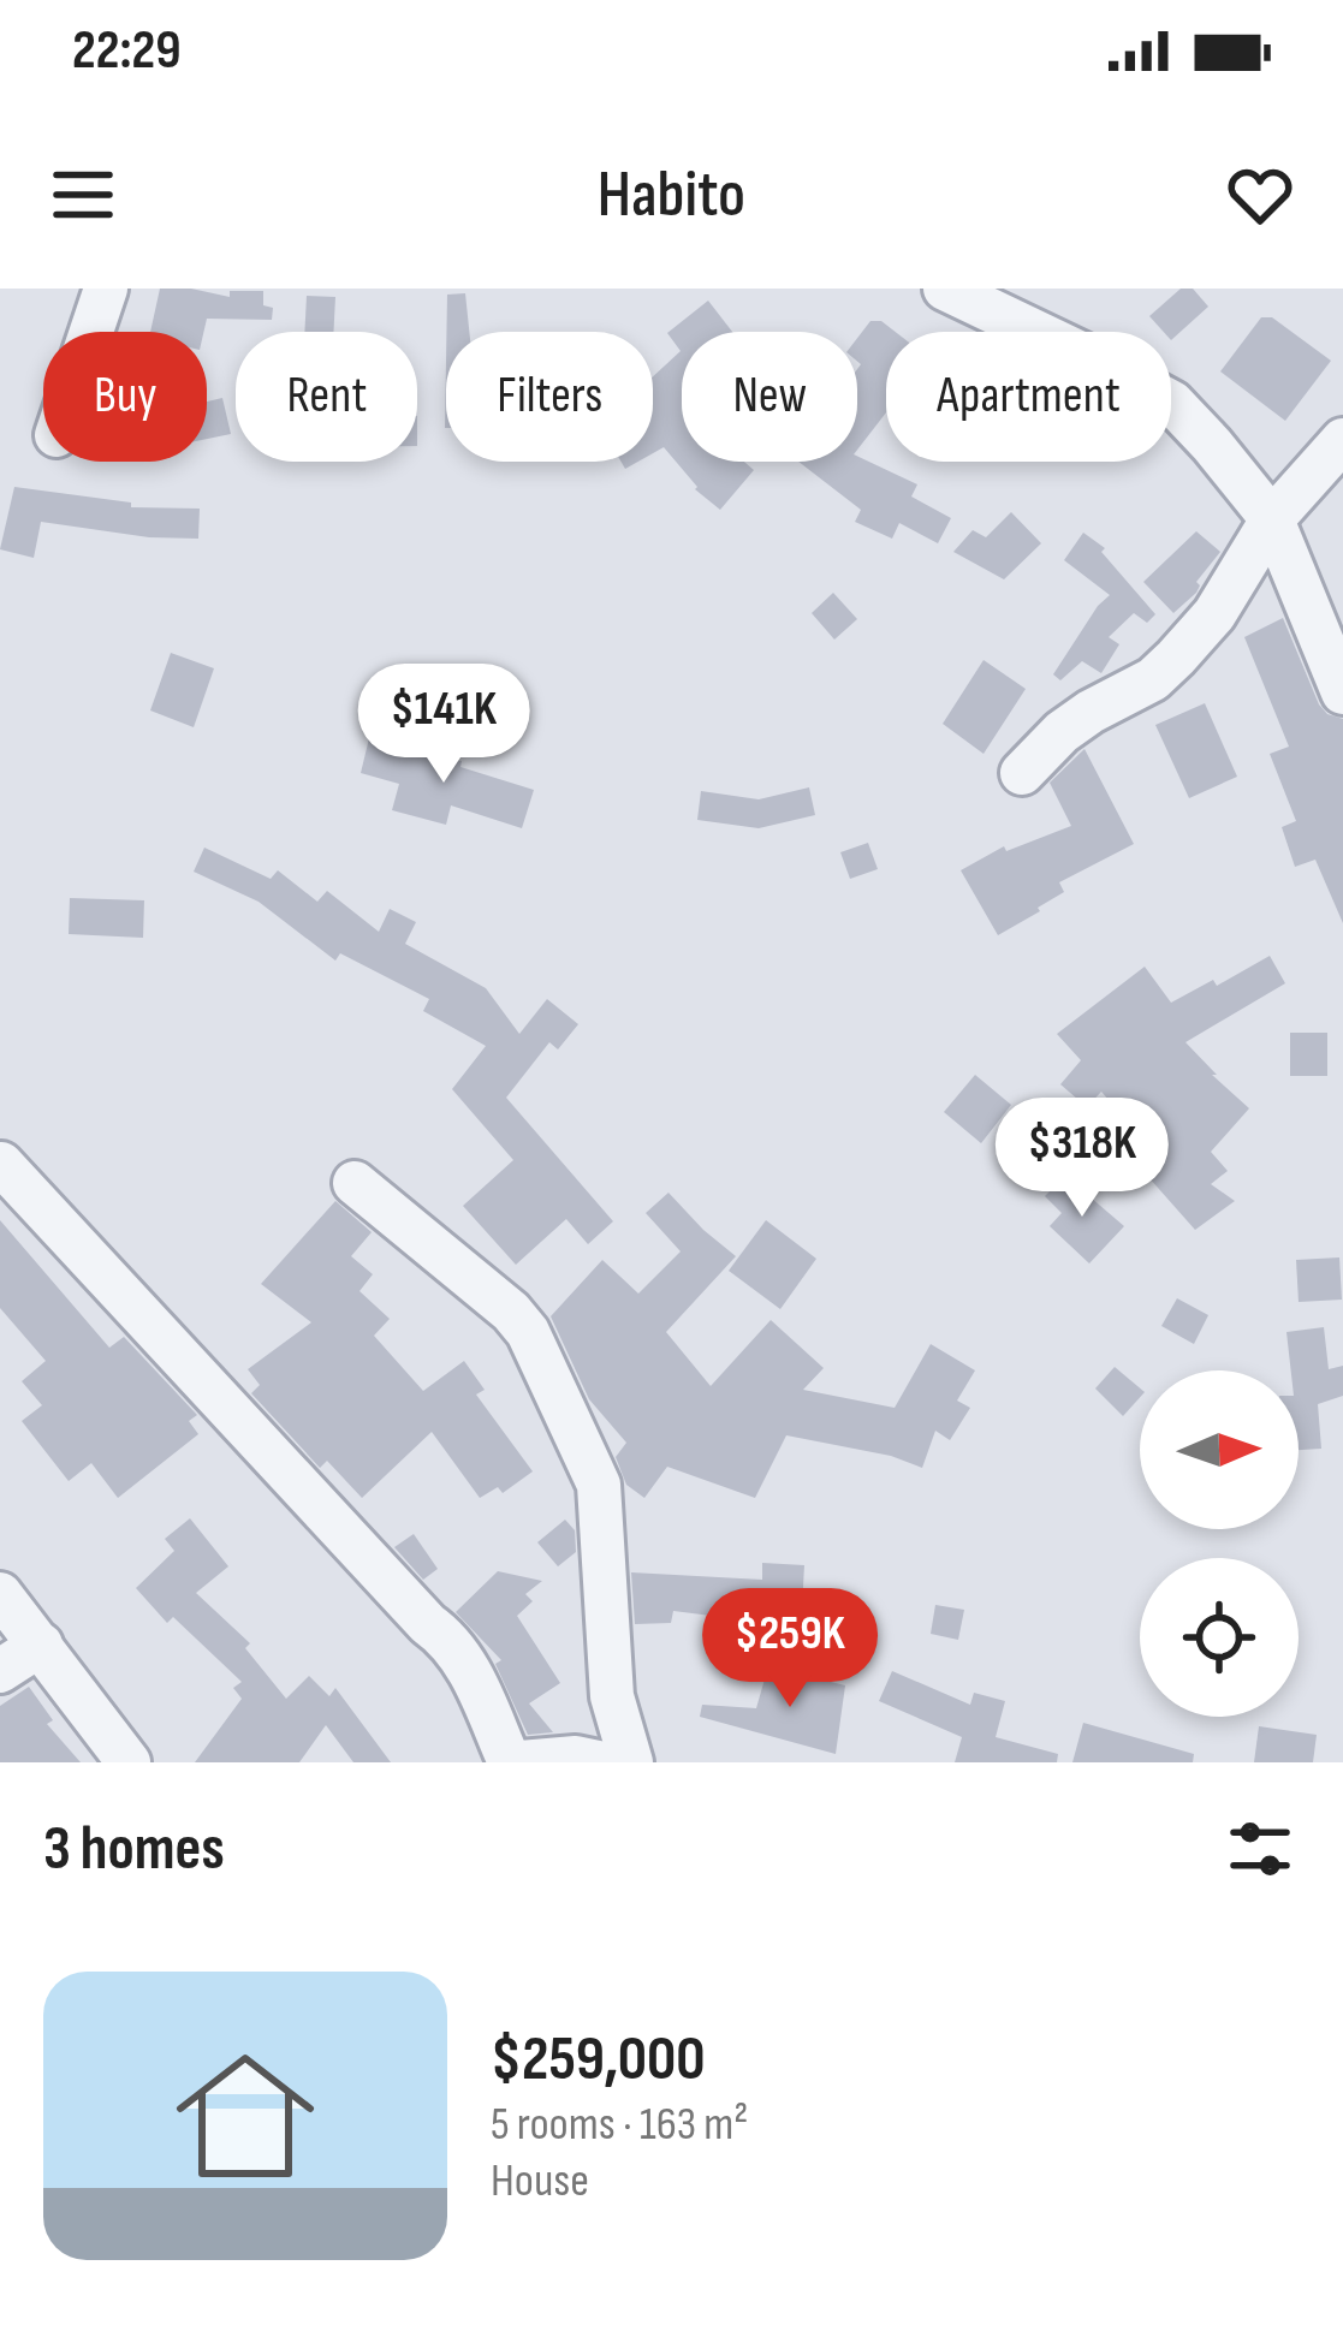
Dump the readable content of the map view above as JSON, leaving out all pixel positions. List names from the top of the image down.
{
  "north": "right",
  "page": {
    "status": "22:29",
    "header": "Habito",
    "chip": [
      "Buy",
      "Rent",
      "Filters",
      "New",
      "Apartment"
    ],
    "price": ["$141K", "$318K", "$259K"],
    "heading": "3 homes",
    "list": [
      {
        "name": "$259,000",
        "note": "5 rooms · 163 m² · House"
      }
    ]
  }
}
